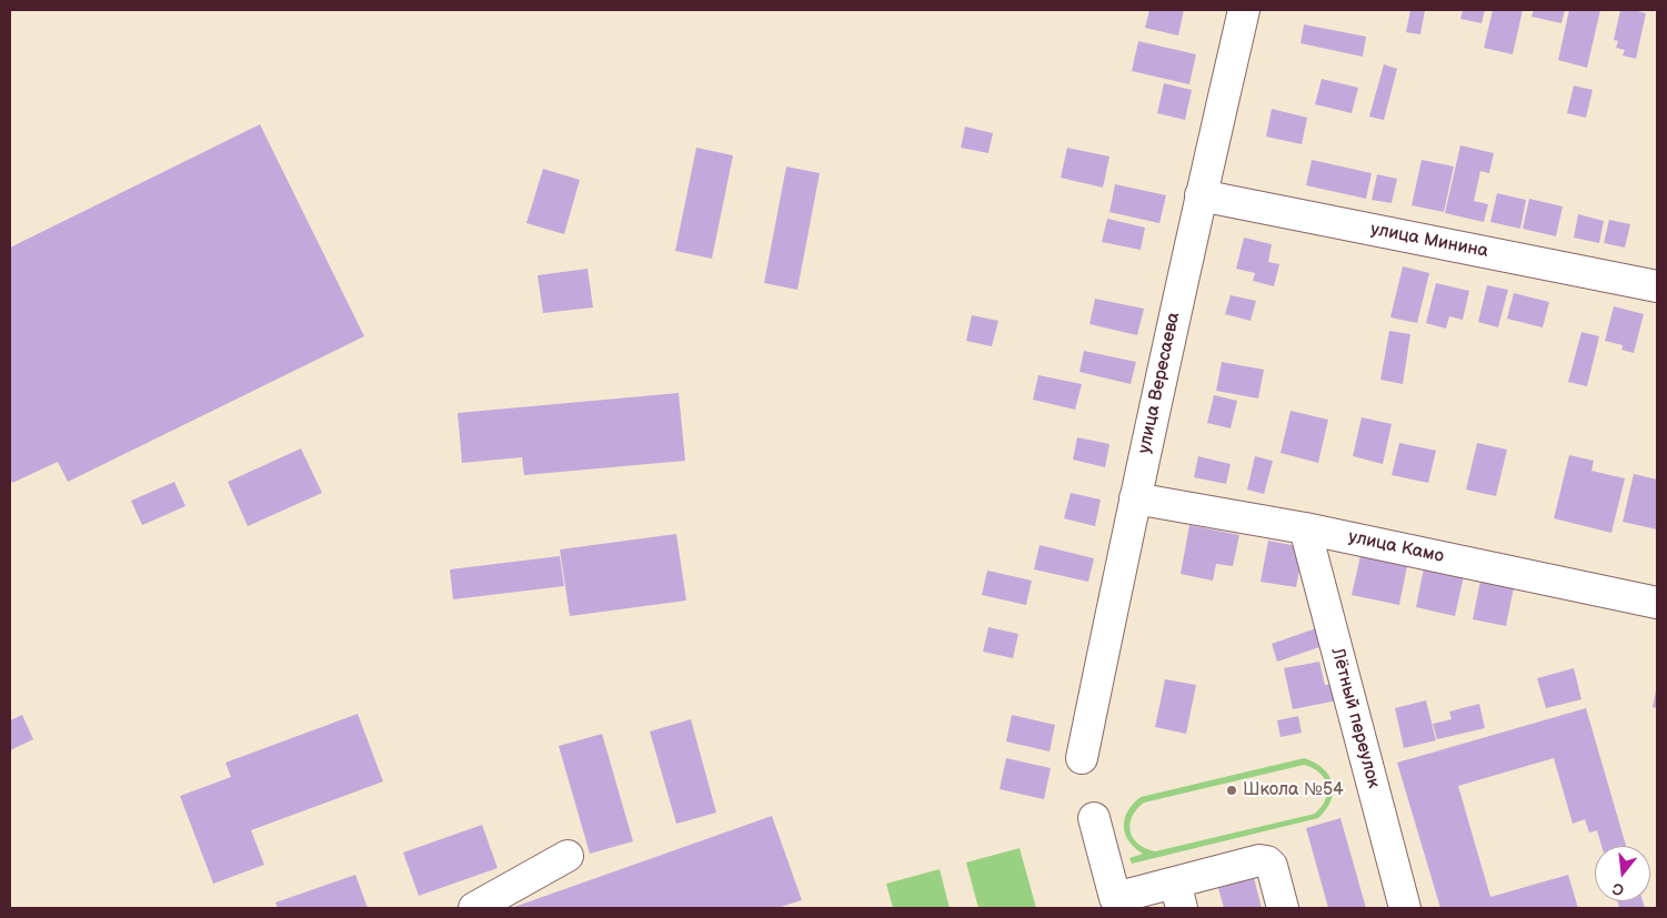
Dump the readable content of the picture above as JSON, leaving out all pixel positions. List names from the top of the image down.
{
  "streets": {
    "street": [
      "улица Минина",
      "улица Вересаева",
      "улица Камо",
      "Лётный переулок"
    ]
  },
  "crossings": [
    ["улица Минина", "улица Вересаева"],
    ["улица Вересаева", "улица Камо"],
    ["улица Камо", "Лётный переулок"]
  ],
  "places": ["Школа №54"],
  "north": "bottom"
}
